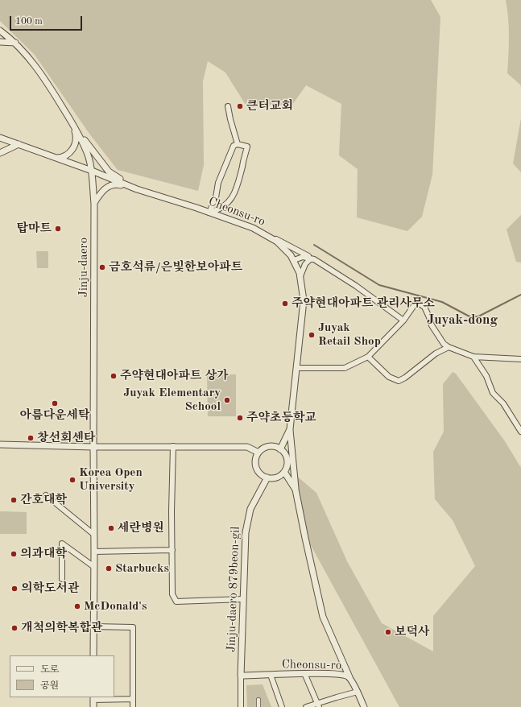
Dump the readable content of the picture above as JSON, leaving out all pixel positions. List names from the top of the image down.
{
  "streets": {
    "street": ["Cheonsu-ro", "Jinju-daero", "Jinju-daero 879beon-gil"]
  },
  "crossings": [
    ["Cheonsu-ro", "Jinju-daero"],
    ["Cheonsu-ro", "Jinju-daero 879beon-gil"]
  ],
  "districts": ["Juyak-dong"],
  "places": [
    "큰터교회",
    "탑마트",
    "금호석류/은빛한보아파트",
    "주약현대아파트 관리사무소",
    "Juyak Retail Shop",
    "주약현대아파트 상가",
    "Juyak Elementary School",
    "아름다운세탁",
    "주약초등학교",
    "창선회센타",
    "Korea Open University",
    "간호대학",
    "세란병원",
    "의과대학",
    "Starbucks",
    "의학도서관",
    "McDonald's",
    "개척의학복합관",
    "보덕사"
  ],
  "legend": ["도로", "공원"],
  "scale_bar": "100 m"
}
